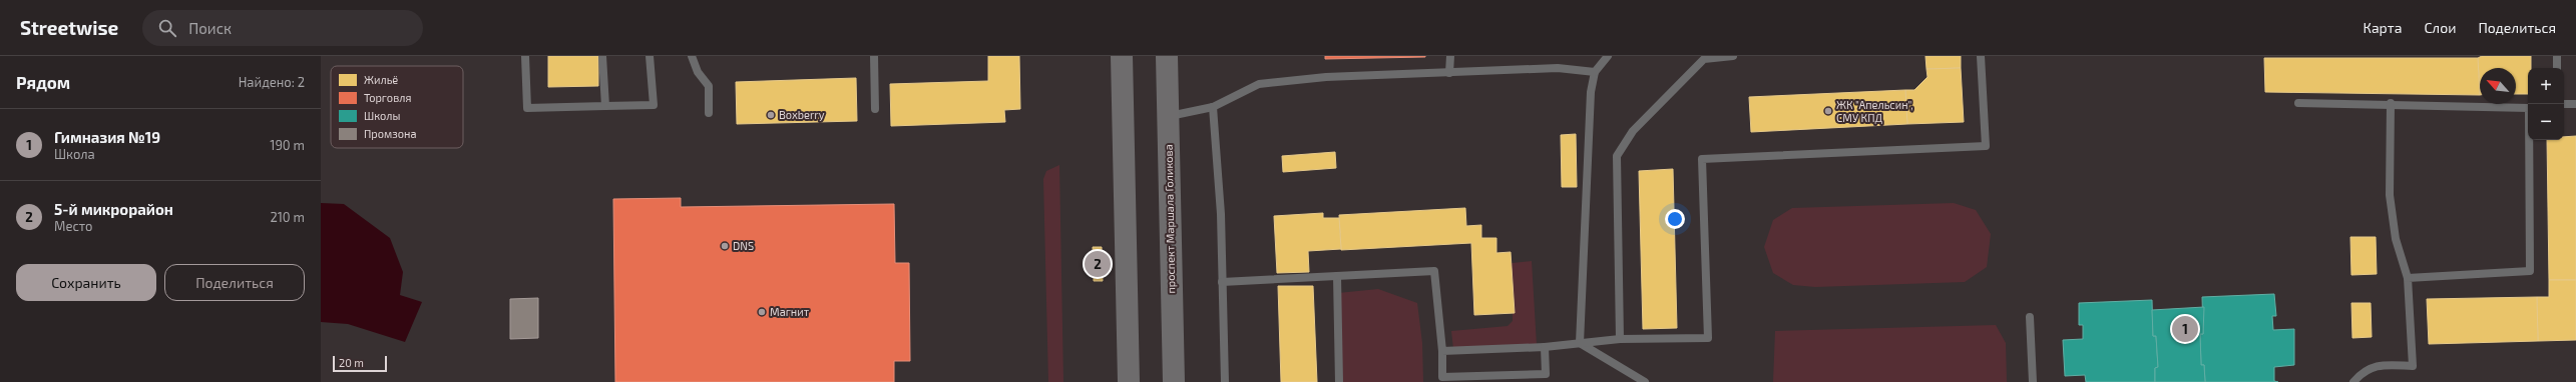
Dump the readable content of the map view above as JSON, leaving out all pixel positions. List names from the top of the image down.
{
  "streets": {
    "main road": ["проспект Маршала Голикова"]
  },
  "places": [
    "ЖК \"Апельсин\", СМУ КПД",
    "Boxberry",
    "DNS",
    "Магнит"
  ],
  "legend": [
    "Жильё",
    "Торговля",
    "Школы",
    "Промзона"
  ],
  "scale_bar": "20 m",
  "north": "top left",
  "page": {
    "header": "Streetwise",
    "search": "Поиск",
    "nav": ["Карта", "Слои", "Поделиться"],
    "heading": ["Рядом", "Найдено: 2"],
    "map_buttons": ["+", "−"],
    "list": [
      {
        "mark": "1",
        "name": "Гимназия №19",
        "note": "Школа",
        "value": "190 m"
      },
      {
        "mark": "2",
        "name": "5-й микрорайон",
        "note": "Место",
        "value": "210 m"
      }
    ],
    "pins": ["2", "1"],
    "buttons": ["Сохранить", "Поделиться"],
    "scale": "20 m"
  }
}
